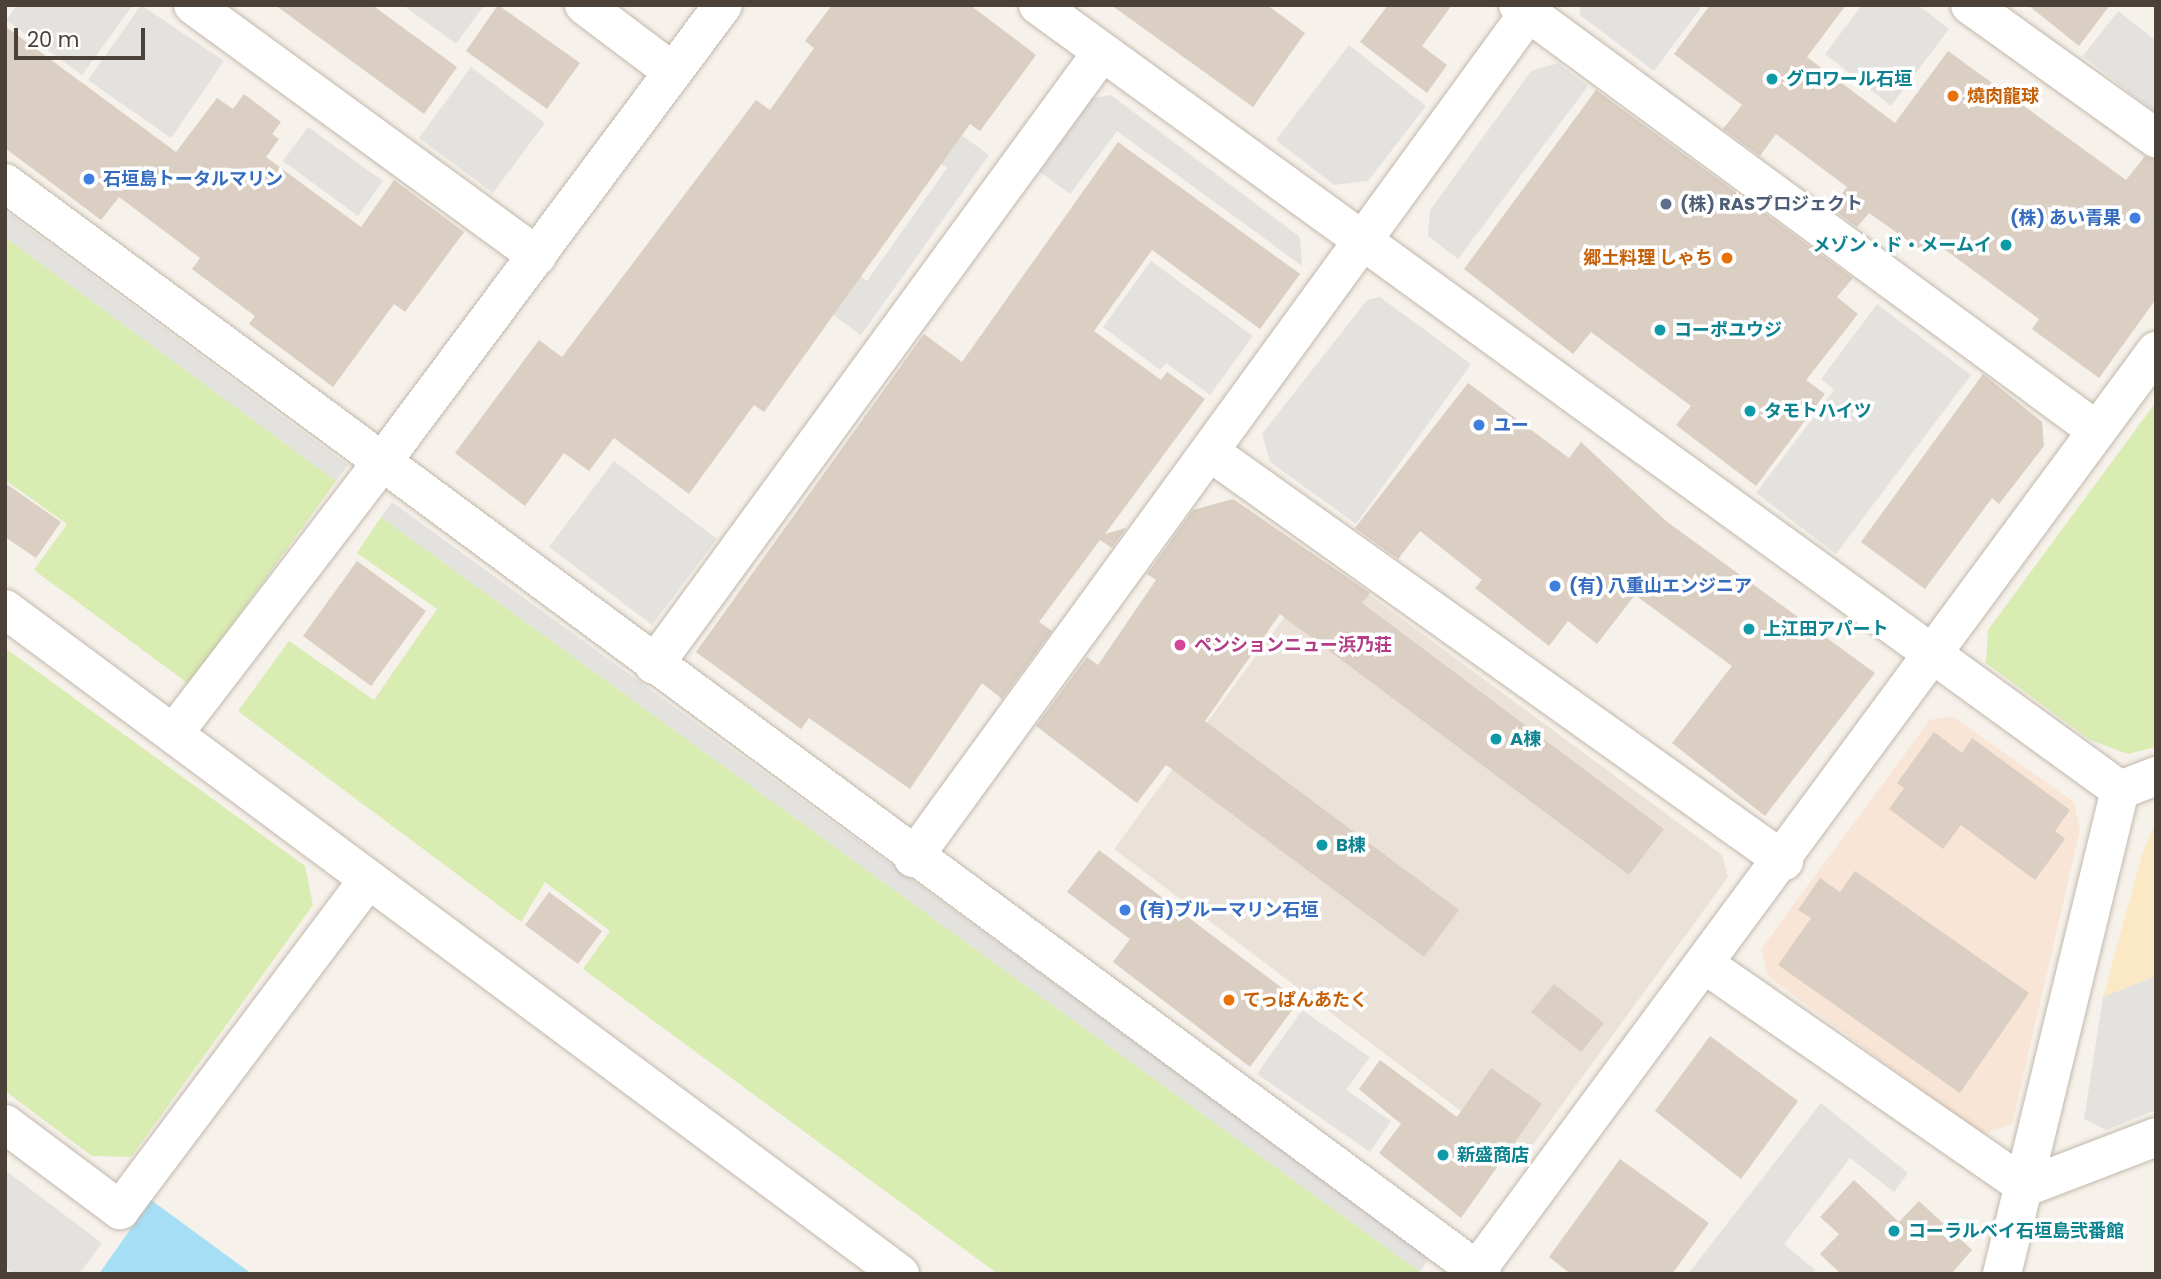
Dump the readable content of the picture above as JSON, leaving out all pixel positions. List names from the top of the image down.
{
  "places": [
    "グロワール石垣",
    "燒肉龍球",
    "石垣島トータルマリン",
    "(株) RASプロジェクト",
    "(株) あい青果",
    "メゾン・ド・メームイ",
    "郷土料理 しゃち",
    "コーポユウジ",
    "タモトハイツ",
    "ユー",
    "(有) 八重山エンジニア",
    "上江田アパート",
    "ペンションニュー浜乃荘",
    "A棟",
    "B棟",
    "(有)ブルーマリン石垣",
    "てっぱんあたく",
    "新盛商店",
    "コーラルベイ石垣島弐番館"
  ],
  "scale_bar": "20 m"
}
